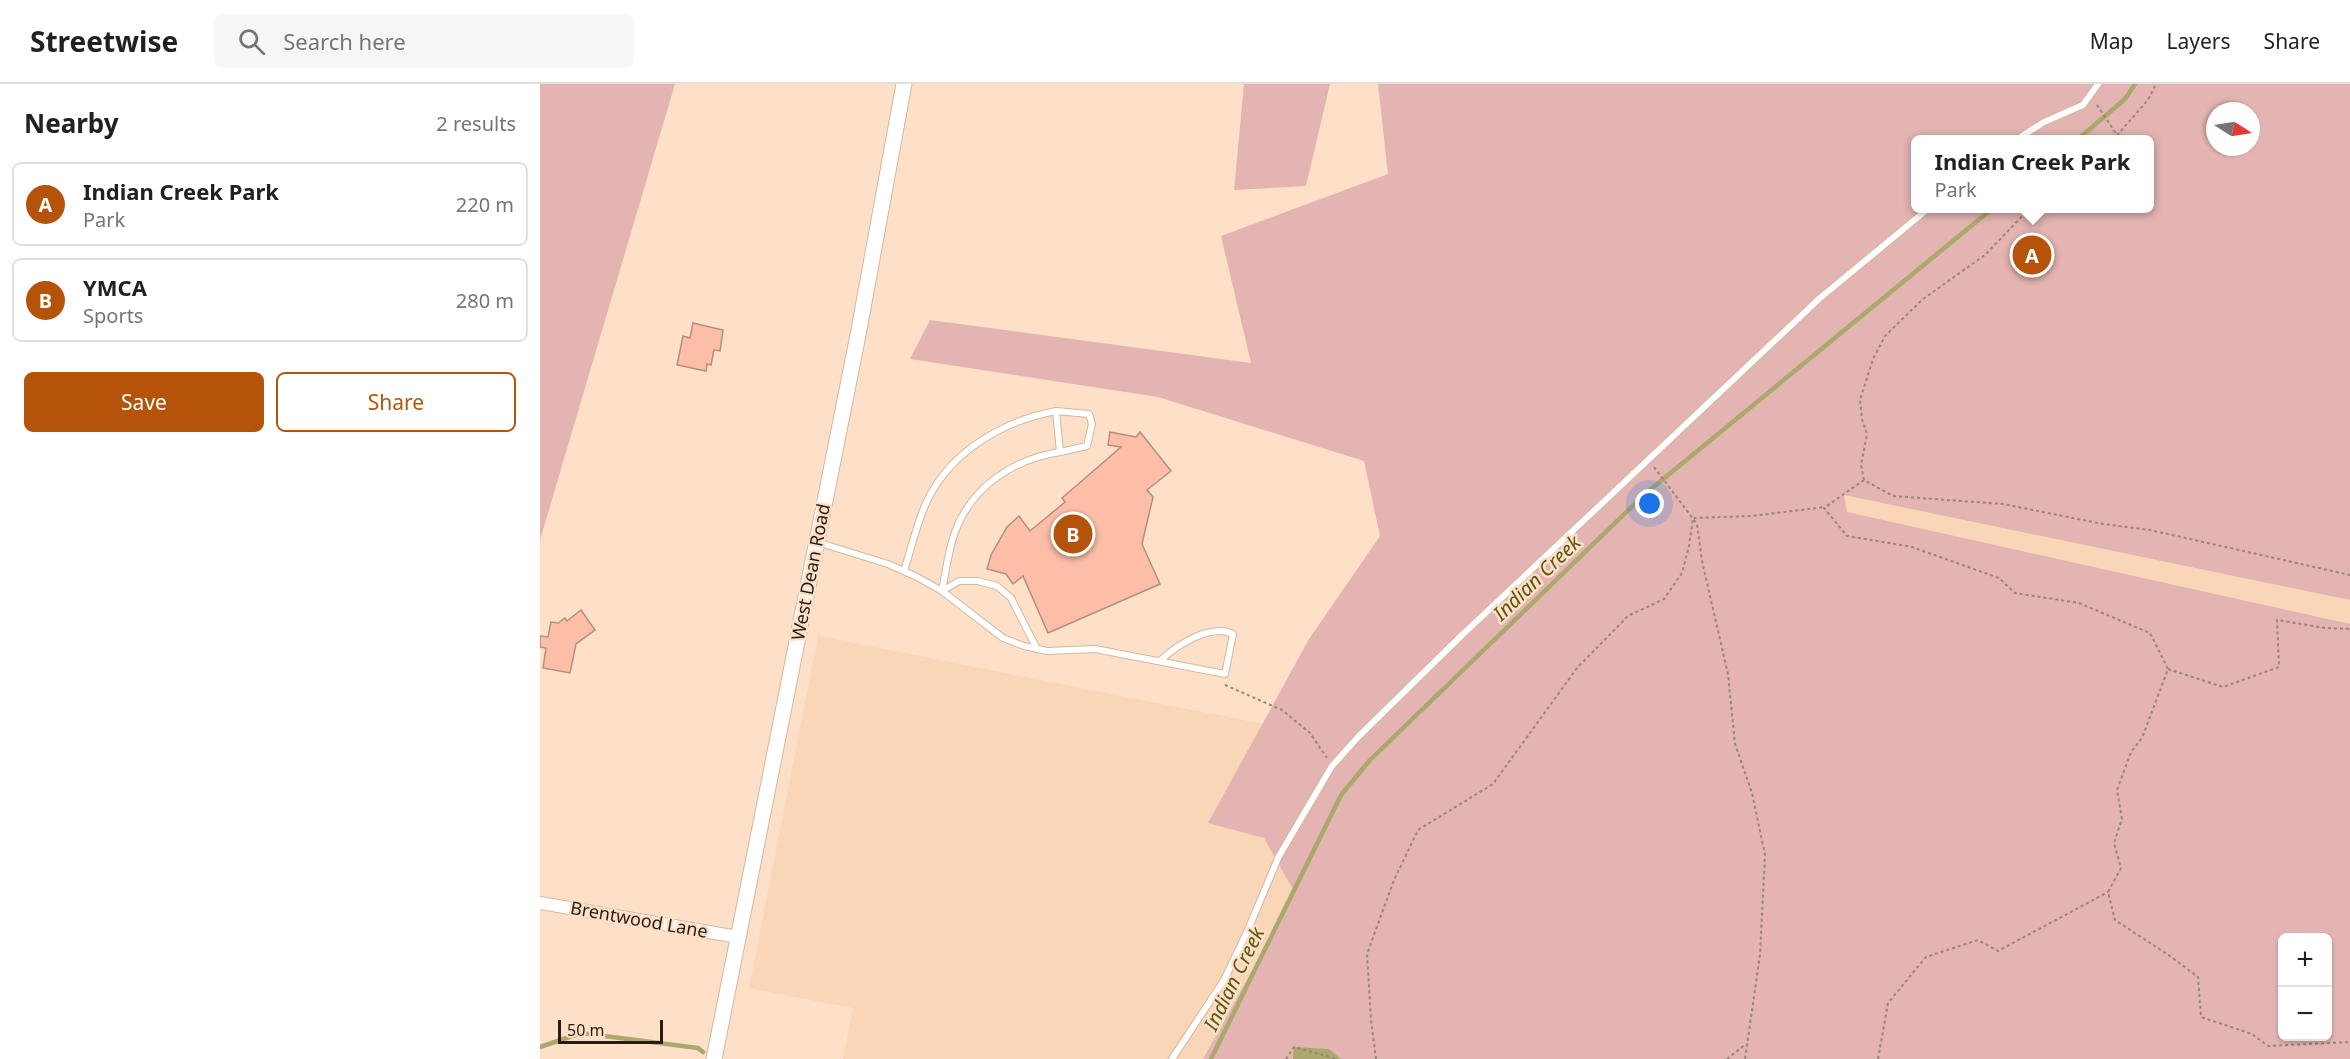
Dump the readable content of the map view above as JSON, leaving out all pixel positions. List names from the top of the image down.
{
  "streets": {
    "street": ["West Dean Road", "Brentwood Lane"]
  },
  "crossings": [
    ["West Dean Road", "Brentwood Lane"]
  ],
  "water": ["Indian Creek"],
  "scale_bar": "50 m",
  "north": "right",
  "page": {
    "header": "Streetwise",
    "search": "Search here",
    "nav": ["Map", "Layers", "Share"],
    "heading": ["Nearby", "2 results"],
    "popup": ["Indian Creek Park", "Park"],
    "list": [
      {
        "mark": "A",
        "name": "Indian Creek Park",
        "note": "Park",
        "value": "220 m"
      },
      {
        "mark": "B",
        "name": "YMCA",
        "note": "Sports",
        "value": "280 m"
      }
    ],
    "pins": ["A", "B"],
    "buttons": ["Save", "Share"],
    "map_buttons": ["+", "−"],
    "scale": "50 m"
  }
}
